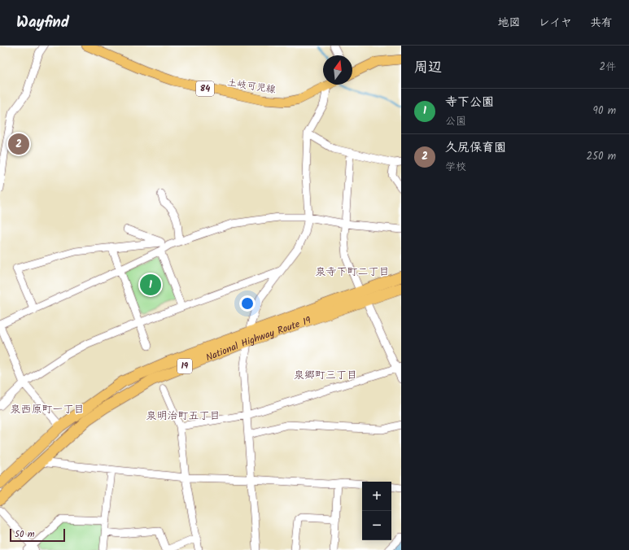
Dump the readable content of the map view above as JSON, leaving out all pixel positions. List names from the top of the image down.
{
  "streets": {
    "highway": ["National Highway Route 19", "19"],
    "main road": ["土岐可児線", "84"]
  },
  "districts": [
    "泉寺下町二丁目",
    "泉郷町三丁目",
    "泉西原町一丁目",
    "泉明治町五丁目"
  ],
  "scale_bar": "50 m",
  "north": "top",
  "page": {
    "header": "Wayfind",
    "nav": ["地図", "レイヤ", "共有"],
    "heading": ["周辺", "2件"],
    "list": [
      {
        "mark": "1",
        "name": "寺下公園",
        "note": "公園",
        "value": "90 m"
      },
      {
        "mark": "2",
        "name": "久尻保育園",
        "note": "学校",
        "value": "250 m"
      }
    ],
    "pins": ["2", "1"],
    "map_buttons": ["+", "−"],
    "scale": "50 m"
  }
}
